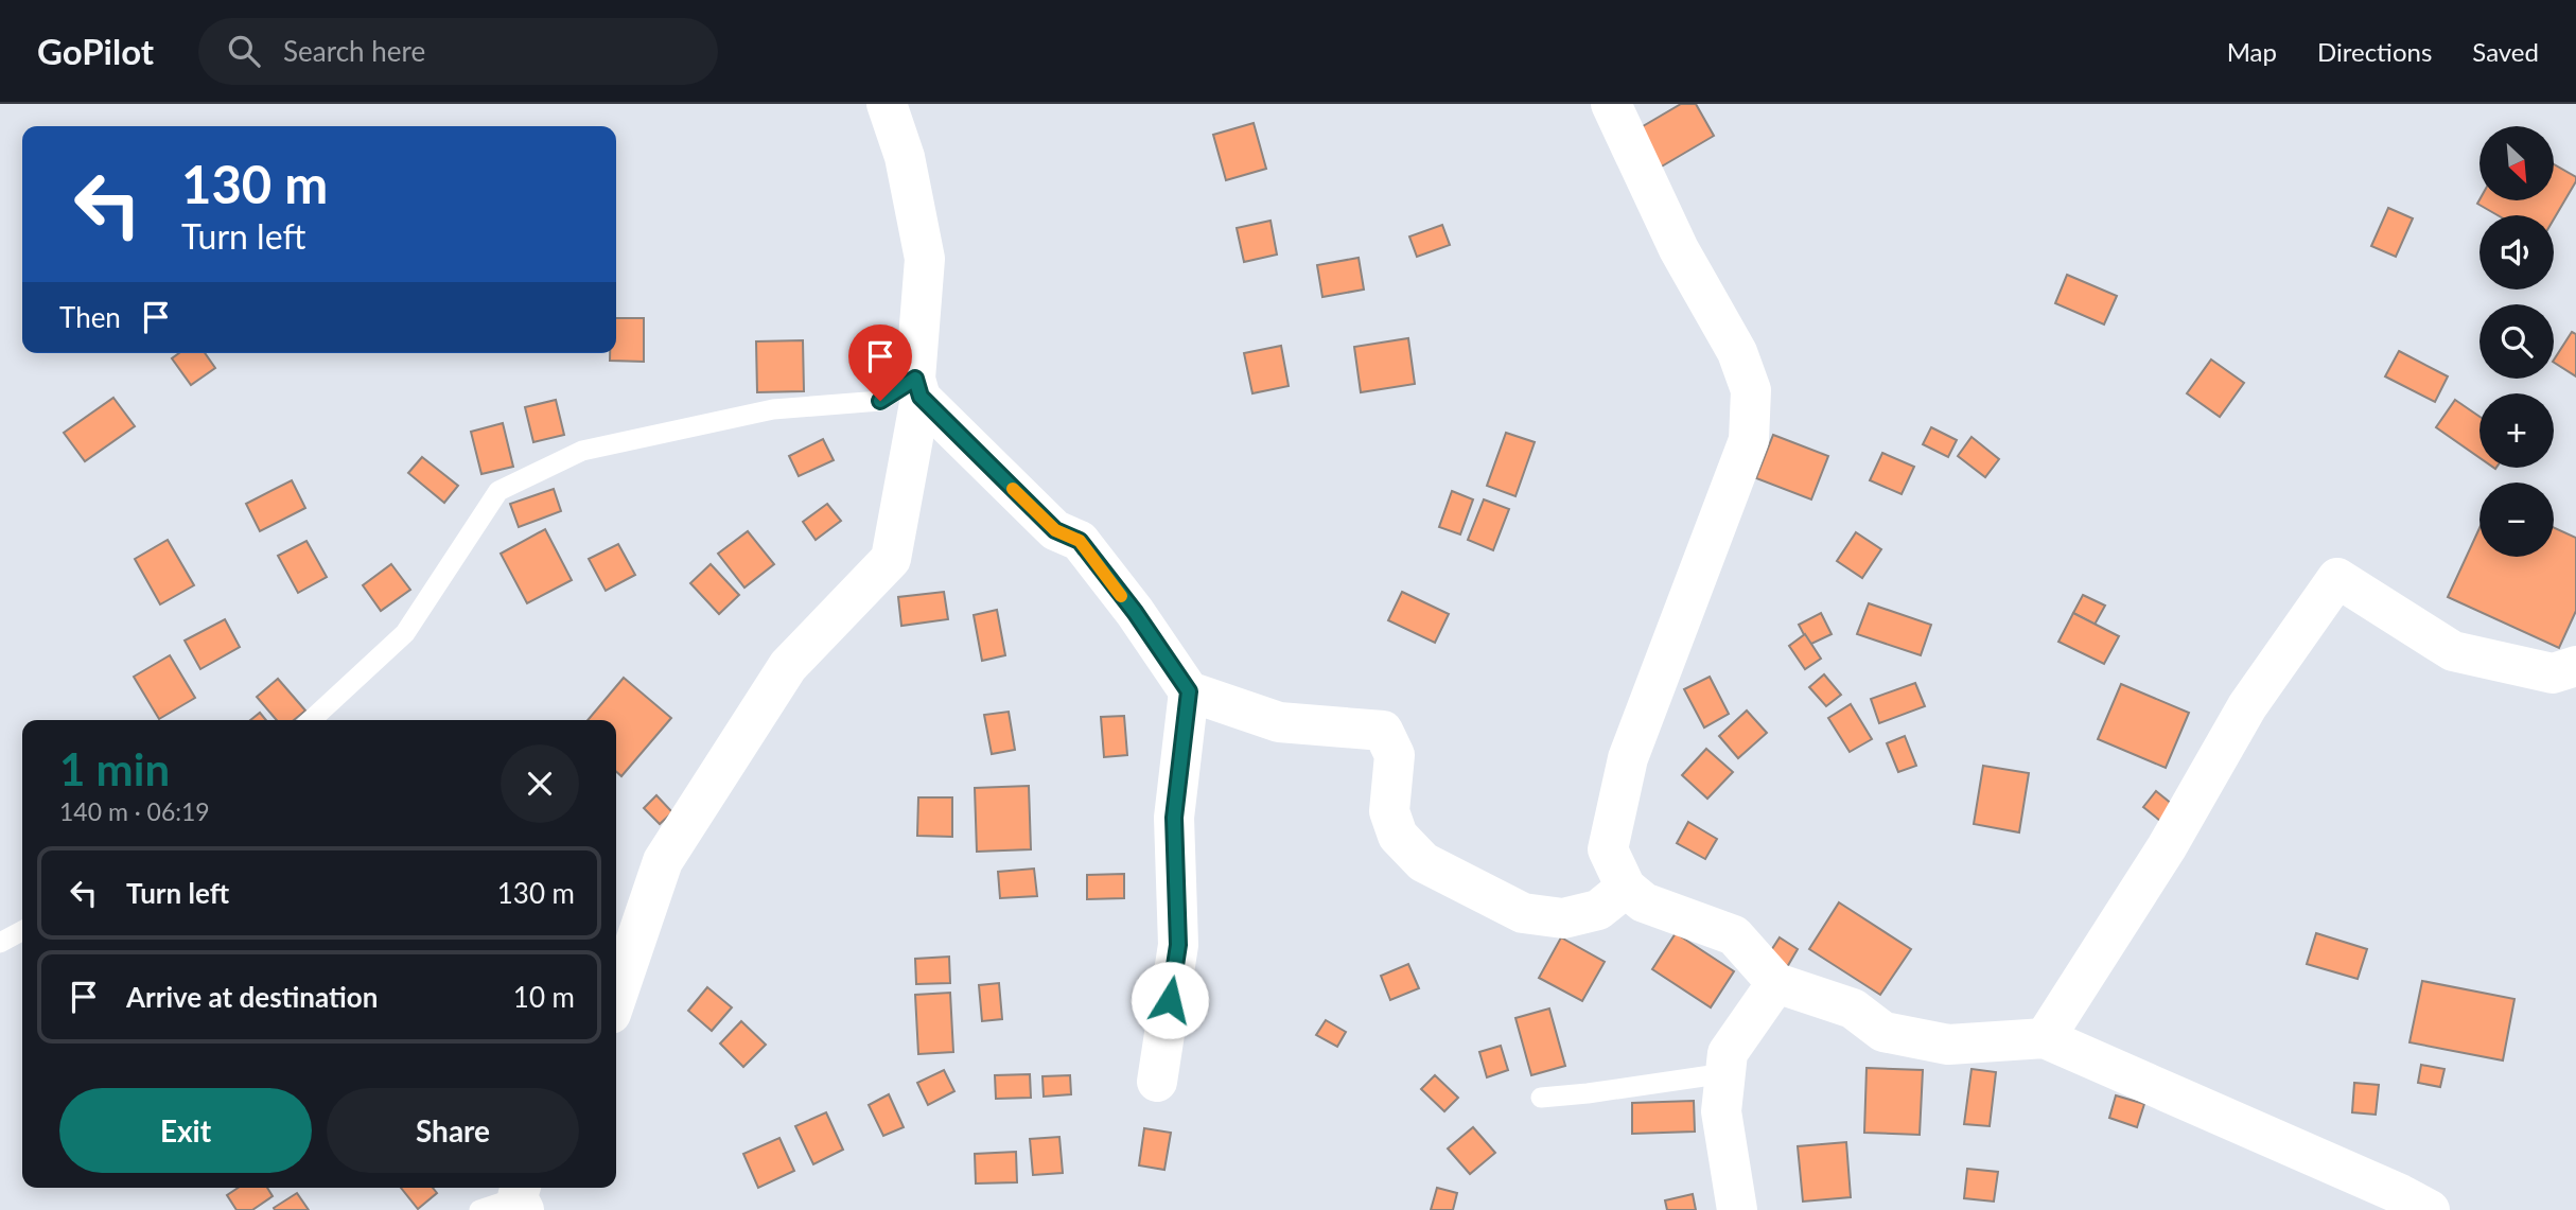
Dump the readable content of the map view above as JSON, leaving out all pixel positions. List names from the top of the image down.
{
  "north": "bottom right",
  "page": {
    "header": "GoPilot",
    "search": "Search here",
    "nav": ["Map", "Directions", "Saved"],
    "map_buttons": ["+", "−"],
    "turn": ["130 m", "Turn left"],
    "then": "Then",
    "heading": ["1 min", "140 m · 06:19"],
    "list": [
      {
        "name": "Turn left",
        "value": "130 m"
      },
      {
        "name": "Arrive at destination",
        "value": "10 m"
      }
    ],
    "buttons": ["Exit", "Share"]
  }
}
